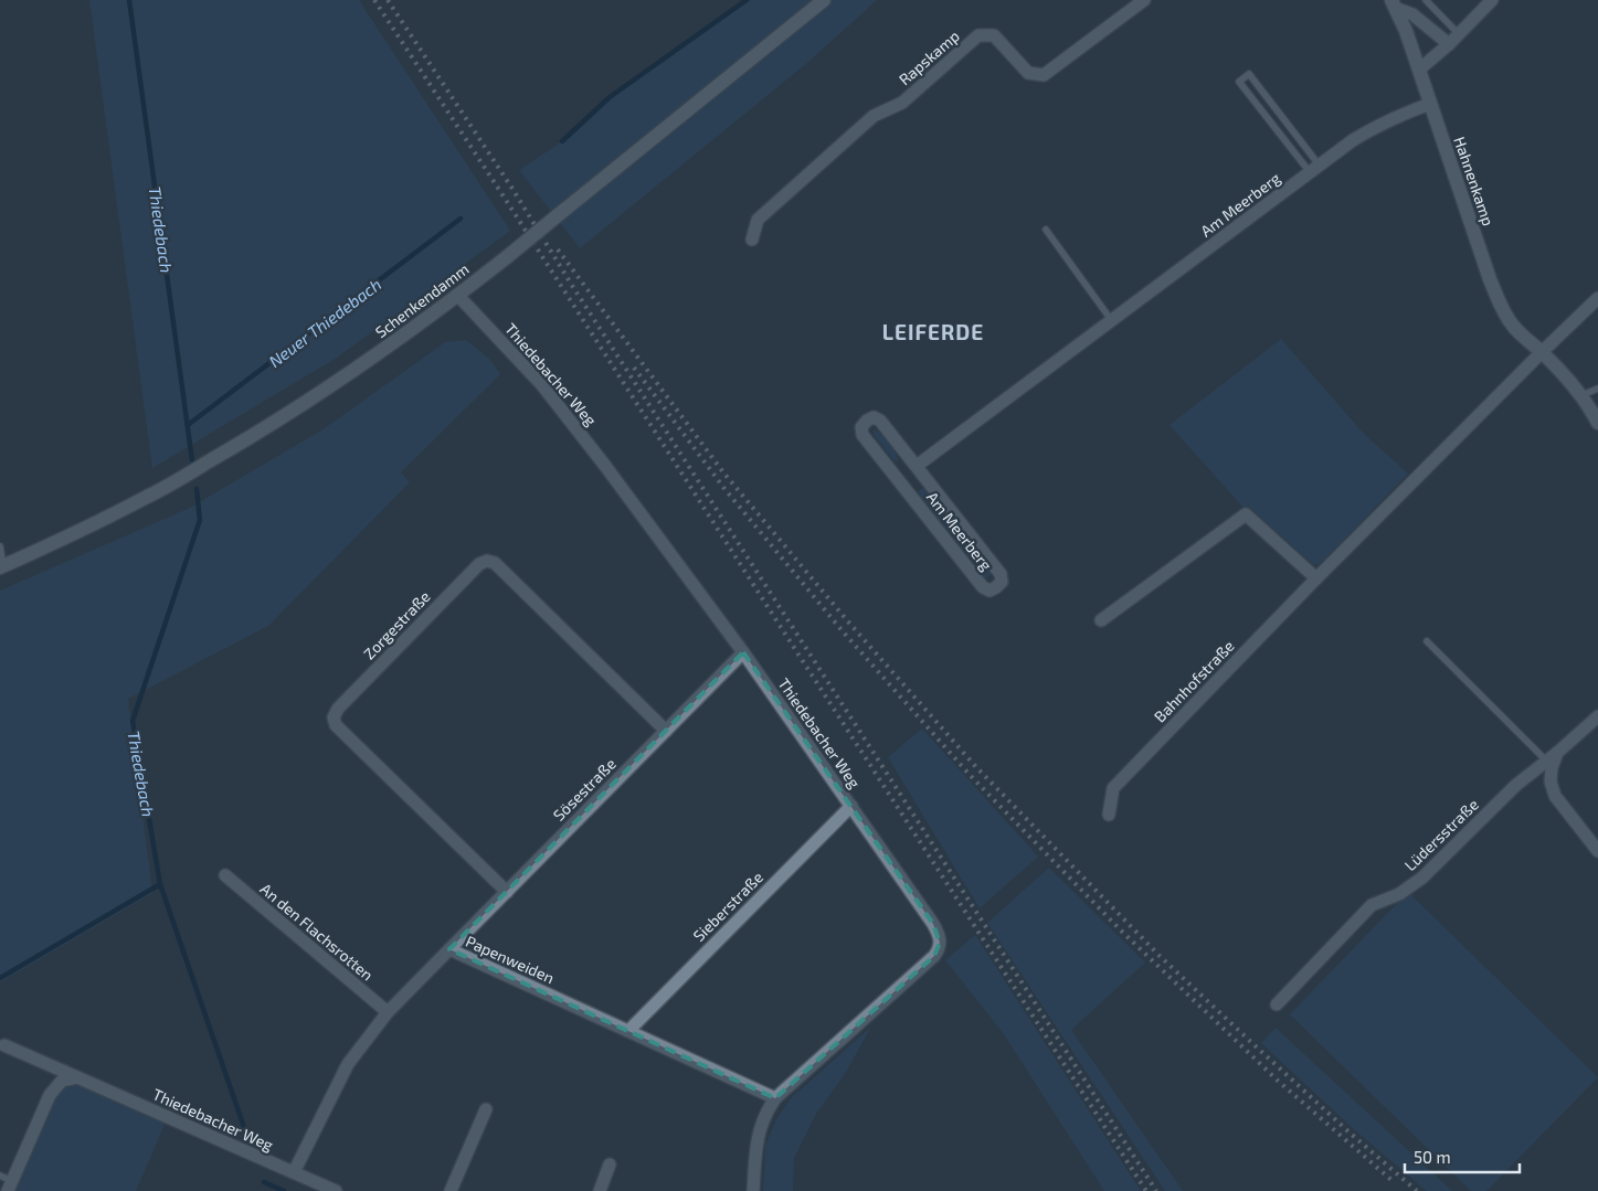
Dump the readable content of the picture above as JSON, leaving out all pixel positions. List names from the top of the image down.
{
  "streets": {
    "street": [
      "Rapskamp",
      "Hahnenkamp",
      "Am Meerberg",
      "Schenkendamm",
      "Thiedebacher Weg",
      "Zorgestraße",
      "Bahnhofstraße",
      "Sösestraße",
      "Lüdersstraße",
      "Sieberstraße",
      "An den Flachsrotten",
      "Papenweiden"
    ]
  },
  "crossings": [
    ["Hahnenkamp", "Am Meerberg"],
    ["Hahnenkamp", "Bahnhofstraße"],
    ["Schenkendamm", "Thiedebacher Weg"],
    ["Thiedebacher Weg", "Sösestraße"],
    ["Thiedebacher Weg", "Sieberstraße"],
    ["Thiedebacher Weg", "Papenweiden"],
    ["Zorgestraße", "Sösestraße"],
    ["Sösestraße", "Papenweiden"],
    ["Sieberstraße", "Papenweiden"],
    ["An den Flachsrotten", "Papenweiden"]
  ],
  "districts": ["LEIFERDE"],
  "water": ["Thiedebach", "Neuer Thiedebach"],
  "scale_bar": "50 m"
}
